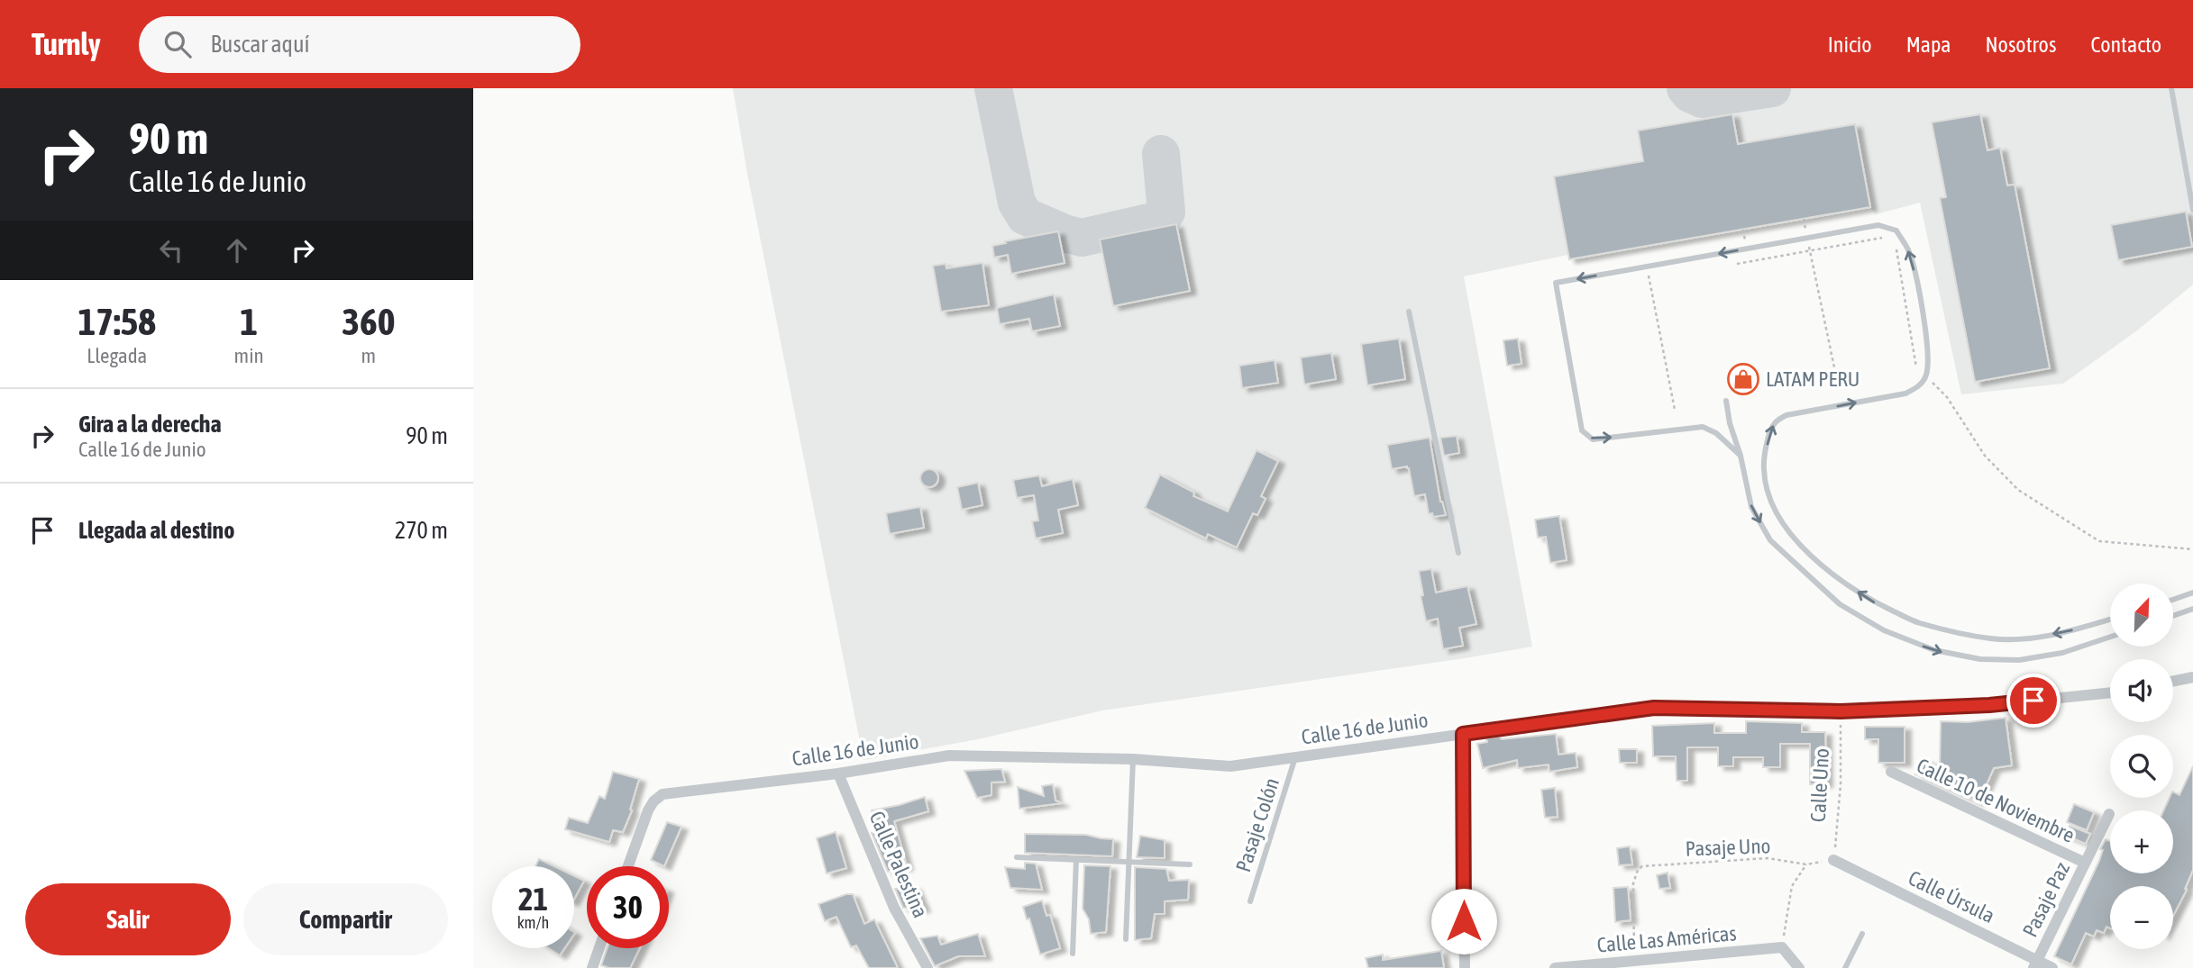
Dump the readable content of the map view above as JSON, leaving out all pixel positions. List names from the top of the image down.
{
  "streets": {
    "street": [
      "Calle 16 de Junio",
      "Calle 10 de Noviembre",
      "Calle Palestina",
      "Calle Úrsula",
      "Pasaje Paz",
      "Calle Las Américas"
    ],
    "lane": ["Pasaje Colón"],
    "path": ["Calle Uno", "Pasaje Uno"]
  },
  "crossings": [
    ["Calle 16 de Junio", "Calle Uno"],
    ["Calle 16 de Junio", "Pasaje Colón"],
    ["Calle 16 de Junio", "Calle Palestina"],
    ["Calle Uno", "Pasaje Uno"],
    ["Calle Uno", "Calle Úrsula"],
    ["Calle 10 de Noviembre", "Pasaje Paz"],
    ["Pasaje Uno", "Calle Úrsula"],
    ["Pasaje Uno", "Calle Las Américas"],
    ["Calle Úrsula", "Pasaje Paz"]
  ],
  "places": {
    "shop": ["LATAM PERU"]
  },
  "north": "top right",
  "page": {
    "header": "Turnly",
    "search": "Buscar aquí",
    "nav": [
      "Inicio",
      "Mapa",
      "Nosotros",
      "Contacto"
    ],
    "turn": ["90 m", "Calle 16 de Junio"],
    "eta": [
      "17:58",
      "Llegada",
      "1",
      "min",
      "360",
      "m"
    ],
    "list": [
      {
        "name": "Gira a la derecha",
        "note": "Calle 16 de Junio",
        "value": "90 m"
      },
      {
        "name": "Llegada al destino",
        "value": "270 m"
      }
    ],
    "map_buttons": ["+", "−"],
    "speed": "21 km/h",
    "limit": "30",
    "buttons": ["Salir", "Compartir"]
  }
}
